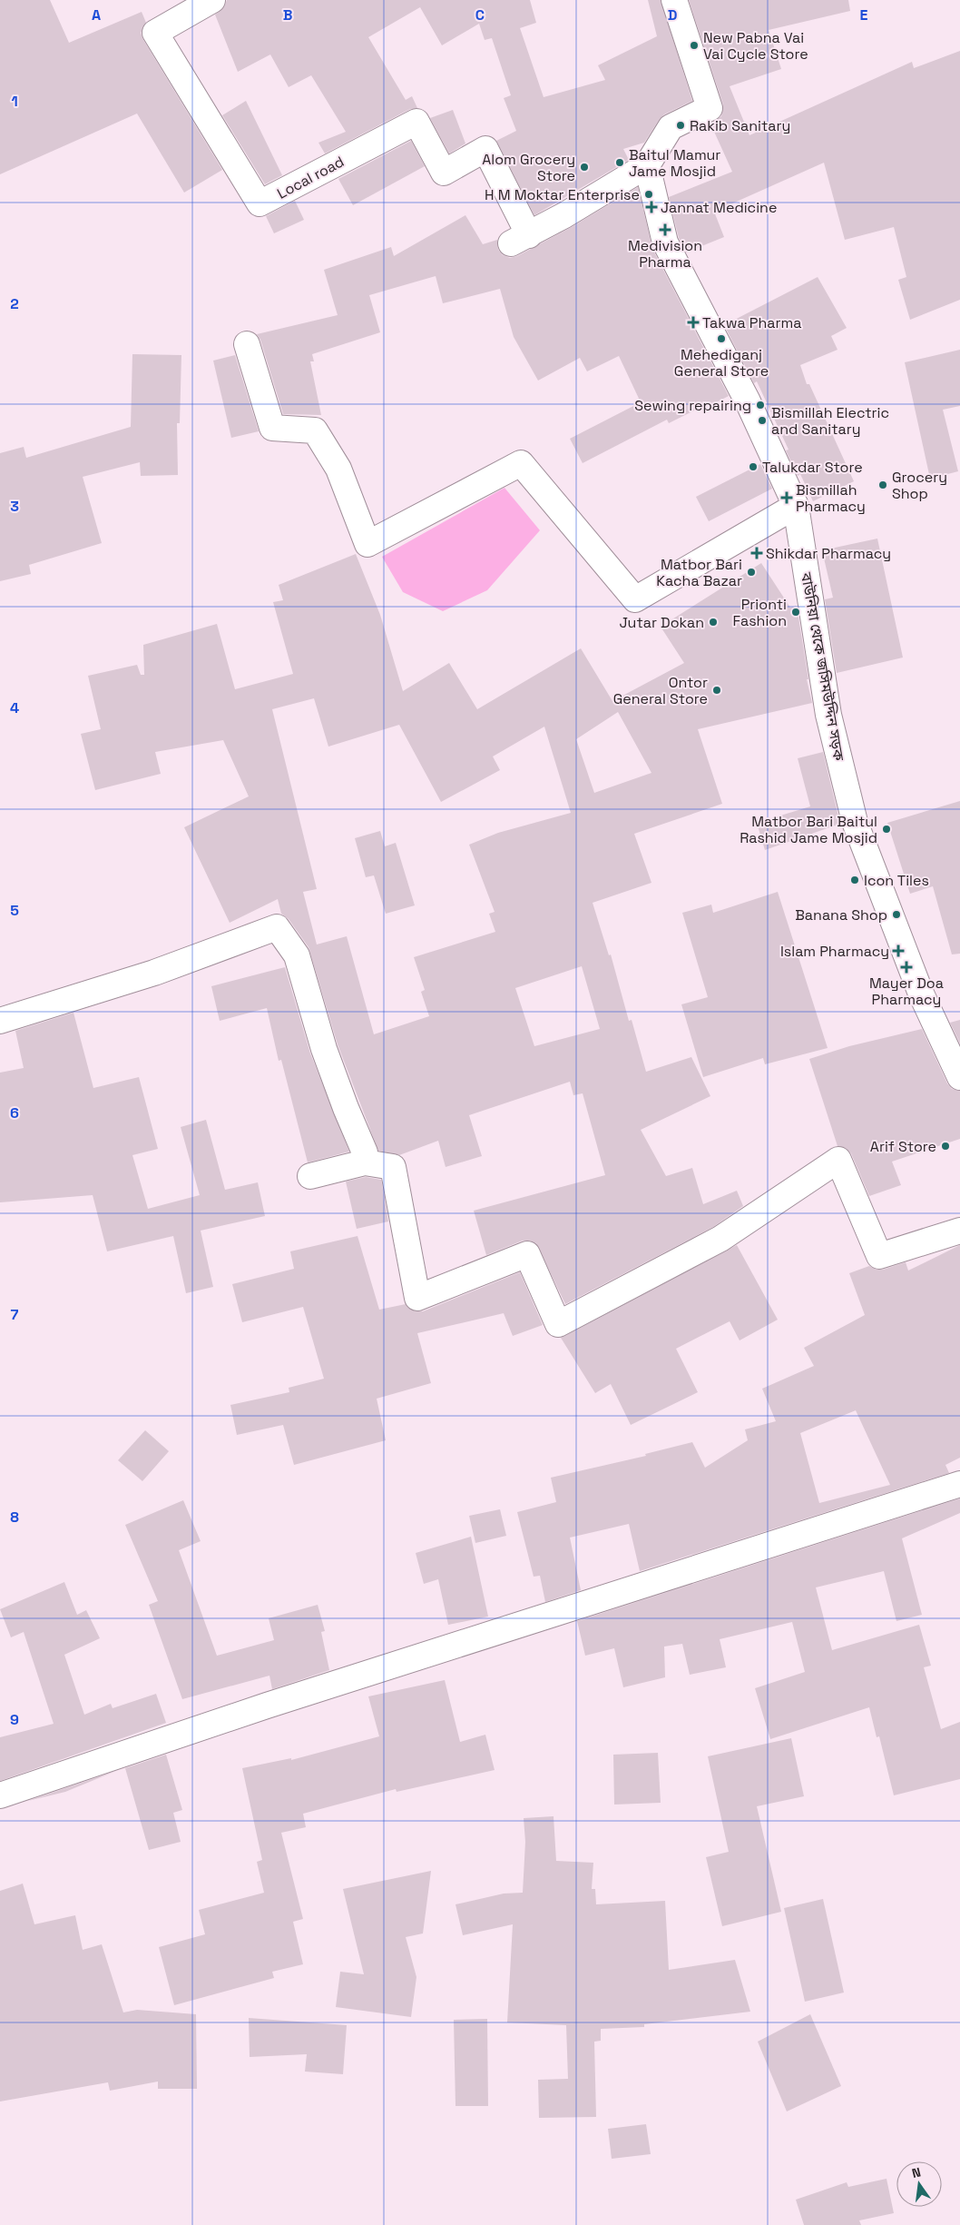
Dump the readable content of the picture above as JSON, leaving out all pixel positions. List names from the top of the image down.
{
  "streets": {
    "street": ["Local road", "বাউনিয়া থেকে জসিমউদ্দিন সড়ক"]
  },
  "crossings": [
    ["Local road", "বাউনিয়া থেকে জসিমউদ্দিন সড়ক"]
  ],
  "places": {
    "other": [
      "New Pabna Vai Vai Cycle Store",
      "Rakib Sanitary",
      "Baitul Mamur Jame Mosjid",
      "Alom Grocery Store",
      "H M Moktar Enterprise",
      "Mehediganj General Store",
      "Sewing repairing",
      "Bismillah Electric and Sanitary",
      "Talukdar Store",
      "Grocery Shop",
      "Matbor Bari Kacha Bazar",
      "Prionti Fashion",
      "Jutar Dokan",
      "Ontor General Store",
      "Matbor Bari Baitul Rashid Jame Mosjid",
      "Icon Tiles",
      "Banana Shop",
      "Arif Store"
    ],
    "health": [
      "Jannat Medicine",
      "Medivision Pharma",
      "Takwa Pharma",
      "Bismillah Pharmacy",
      "Shikdar Pharmacy",
      "Islam Pharmacy",
      "Mayer Doa Pharmacy"
    ]
  },
  "north": "top",
  "grid": {
    "columns": [
      "A",
      "B",
      "C",
      "D",
      "E"
    ],
    "rows": [
      "1",
      "2",
      "3",
      "4",
      "5",
      "6",
      "7",
      "8",
      "9"
    ]
  }
}
